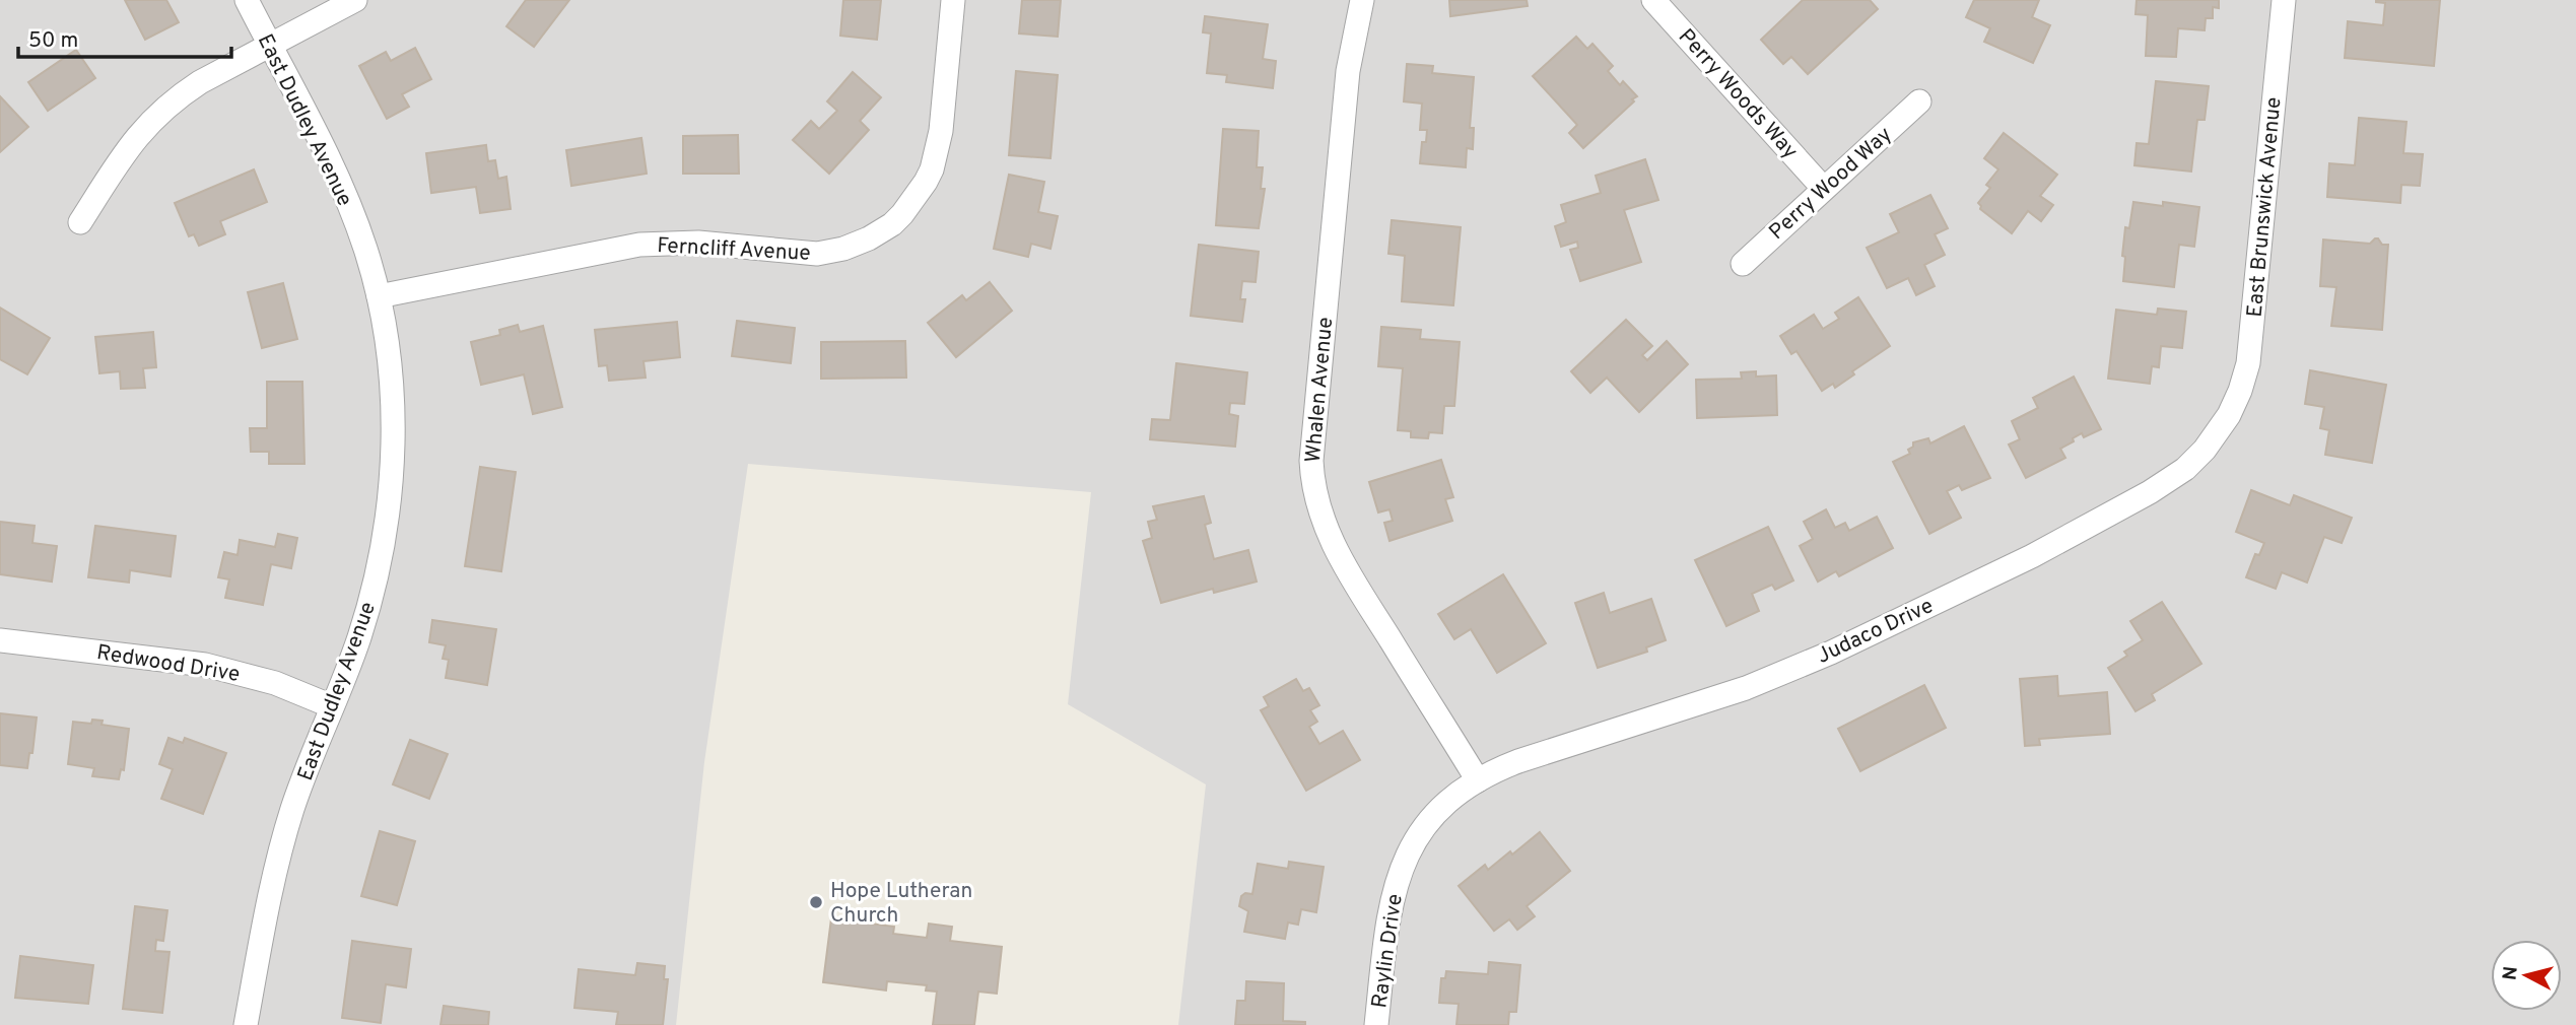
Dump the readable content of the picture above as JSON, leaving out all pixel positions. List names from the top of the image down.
{
  "streets": {
    "street": [
      "Perry Woods Way",
      "East Dudley Avenue",
      "Perry Wood Way",
      "East Brunswick Avenue",
      "Ferncliff Avenue",
      "Whalen Avenue",
      "Judaco Drive",
      "Redwood Drive",
      "Raylin Drive"
    ]
  },
  "crossings": [
    ["Perry Woods Way", "Perry Wood Way"],
    ["East Dudley Avenue", "Ferncliff Avenue"],
    ["East Dudley Avenue", "Redwood Drive"],
    ["East Brunswick Avenue", "Judaco Drive"],
    ["Whalen Avenue", "Judaco Drive"],
    ["Whalen Avenue", "Raylin Drive"],
    ["Judaco Drive", "Raylin Drive"]
  ],
  "places": ["Hope Lutheran Church"],
  "scale_bar": "50 m",
  "north": "left"
}
